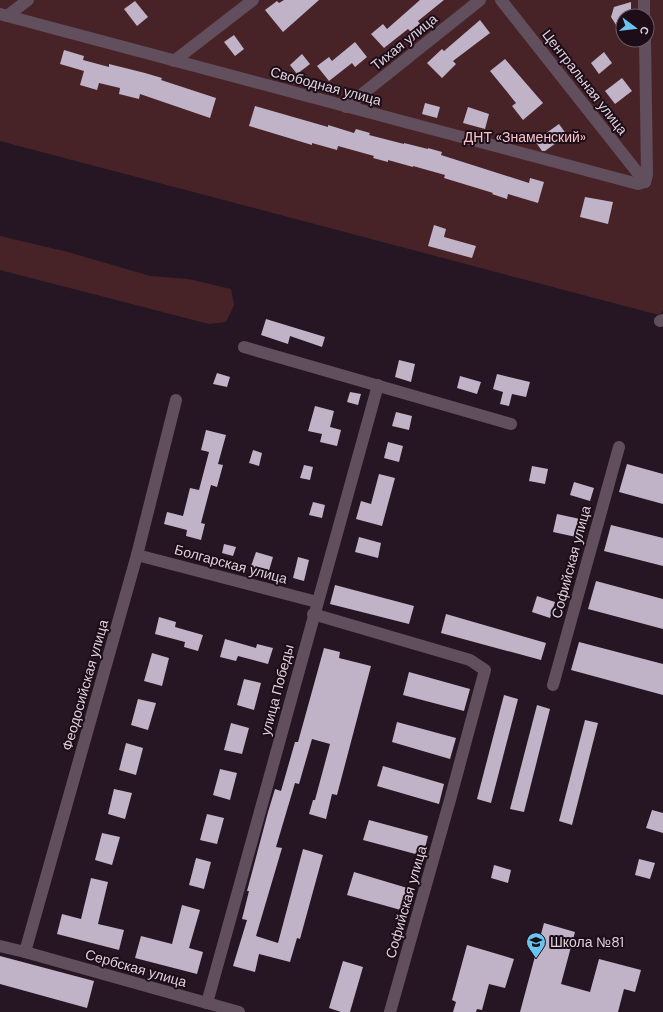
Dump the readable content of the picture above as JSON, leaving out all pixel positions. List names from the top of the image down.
{
  "streets": {
    "street": [
      "Тихая улица",
      "Центральная улица",
      "Свободная улица",
      "Софийская улица",
      "Болгарская улица",
      "Феодосийская улица",
      "улица Победы",
      "Сербская улица"
    ]
  },
  "crossings": [
    ["Тихая улица", "Свободная улица"],
    ["Центральная улица", "Свободная улица"],
    ["Софийская улица", "улица Победы"],
    ["Болгарская улица", "Феодосийская улица"],
    ["Болгарская улица", "улица Победы"],
    ["Феодосийская улица", "Сербская улица"],
    ["улица Победы", "Сербская улица"]
  ],
  "parks": ["ДНТ «Знаменский»"],
  "places": {
    "school or university": ["Школа №81"]
  },
  "north": "right"
}
